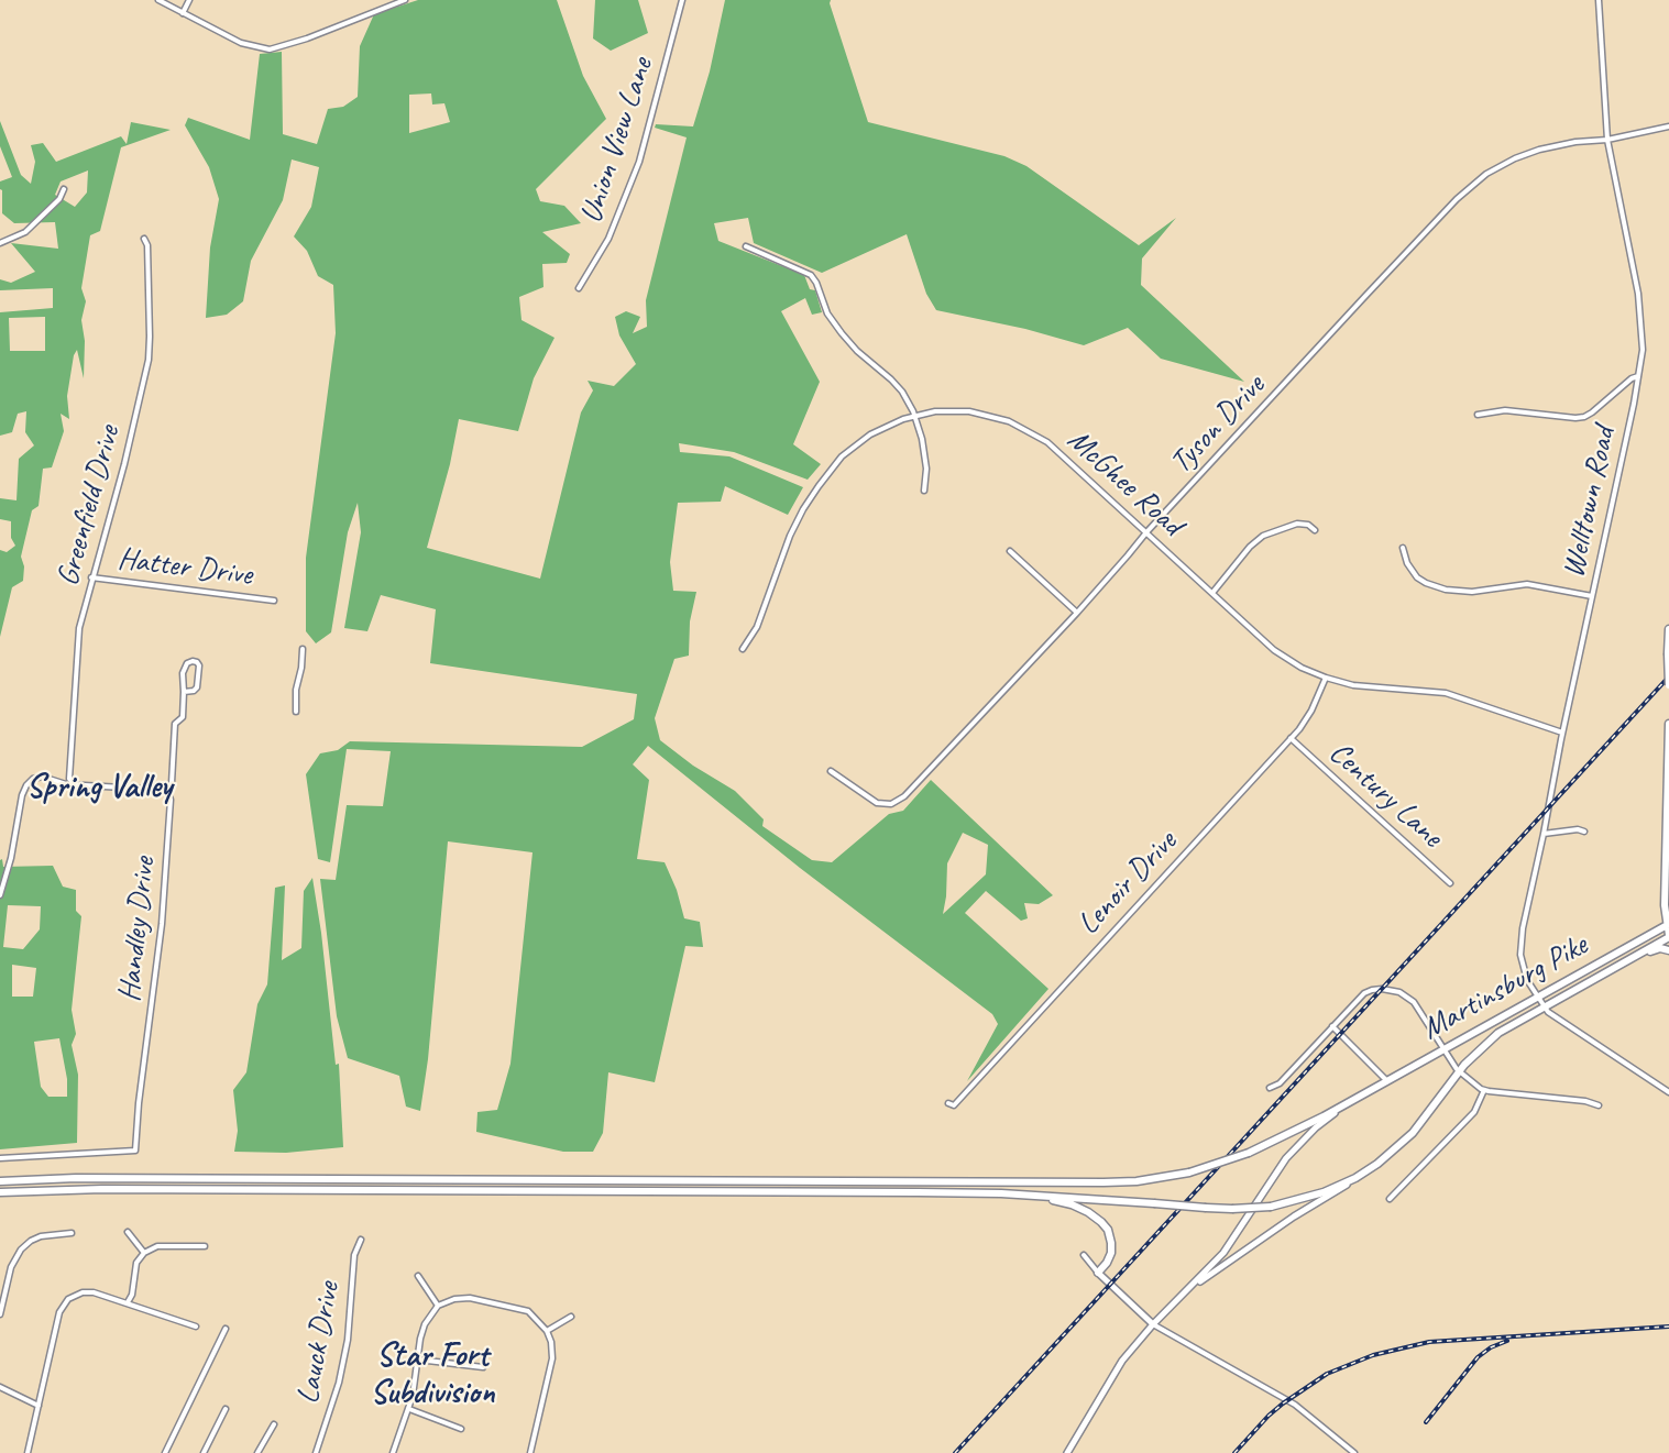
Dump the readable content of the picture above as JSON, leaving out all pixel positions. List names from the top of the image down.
{
  "streets": {
    "highway": ["Martinsburg Pike"],
    "street": [
      "Union View Lane",
      "Tyson Drive",
      "McGhee Road",
      "Welltown Road",
      "Greenfield Drive",
      "Hatter Drive",
      "Century Lane",
      "Lenoir Drive",
      "Handley Drive",
      "Lauck Drive"
    ]
  },
  "crossings": [
    ["Tyson Drive", "McGhee Road"],
    ["Tyson Drive", "Welltown Road"],
    ["McGhee Road", "Welltown Road"],
    ["McGhee Road", "Lenoir Drive"],
    ["Welltown Road", "Martinsburg Pike"],
    ["Greenfield Drive", "Hatter Drive"],
    ["Century Lane", "Lenoir Drive"]
  ],
  "districts": ["Spring Valley", "Star Fort Subdivision"]
}
